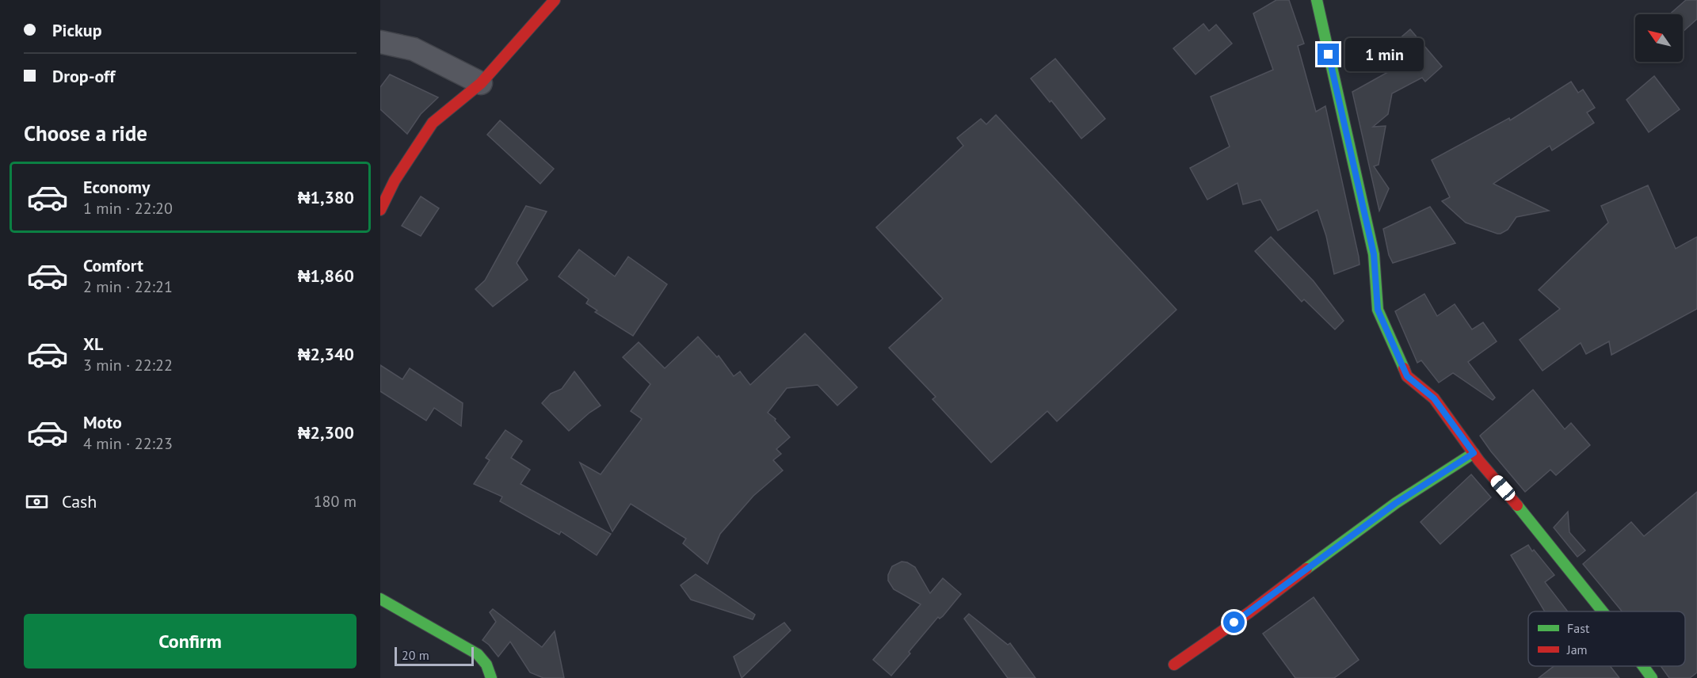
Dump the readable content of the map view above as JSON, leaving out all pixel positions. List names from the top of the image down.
{
  "legend": ["Fast", "Jam"],
  "scale_bar": "20 m",
  "north": "top left",
  "page": {
    "banner": ["Pickup", "Drop-off"],
    "bubble": "1 min",
    "heading": "Choose a ride",
    "list": [
      {
        "name": "Economy",
        "note": "1 min · 22:20",
        "value": "₦1,380"
      },
      {
        "name": "Comfort",
        "note": "2 min · 22:21",
        "value": "₦1,860"
      },
      {
        "name": "XL",
        "note": "3 min · 22:22",
        "value": "₦2,340"
      },
      {
        "name": "Moto",
        "note": "4 min · 22:23",
        "value": "₦2,300"
      }
    ],
    "pay": ["Cash", "180 m"],
    "buttons": "Confirm",
    "scale": "20 m"
  }
}
